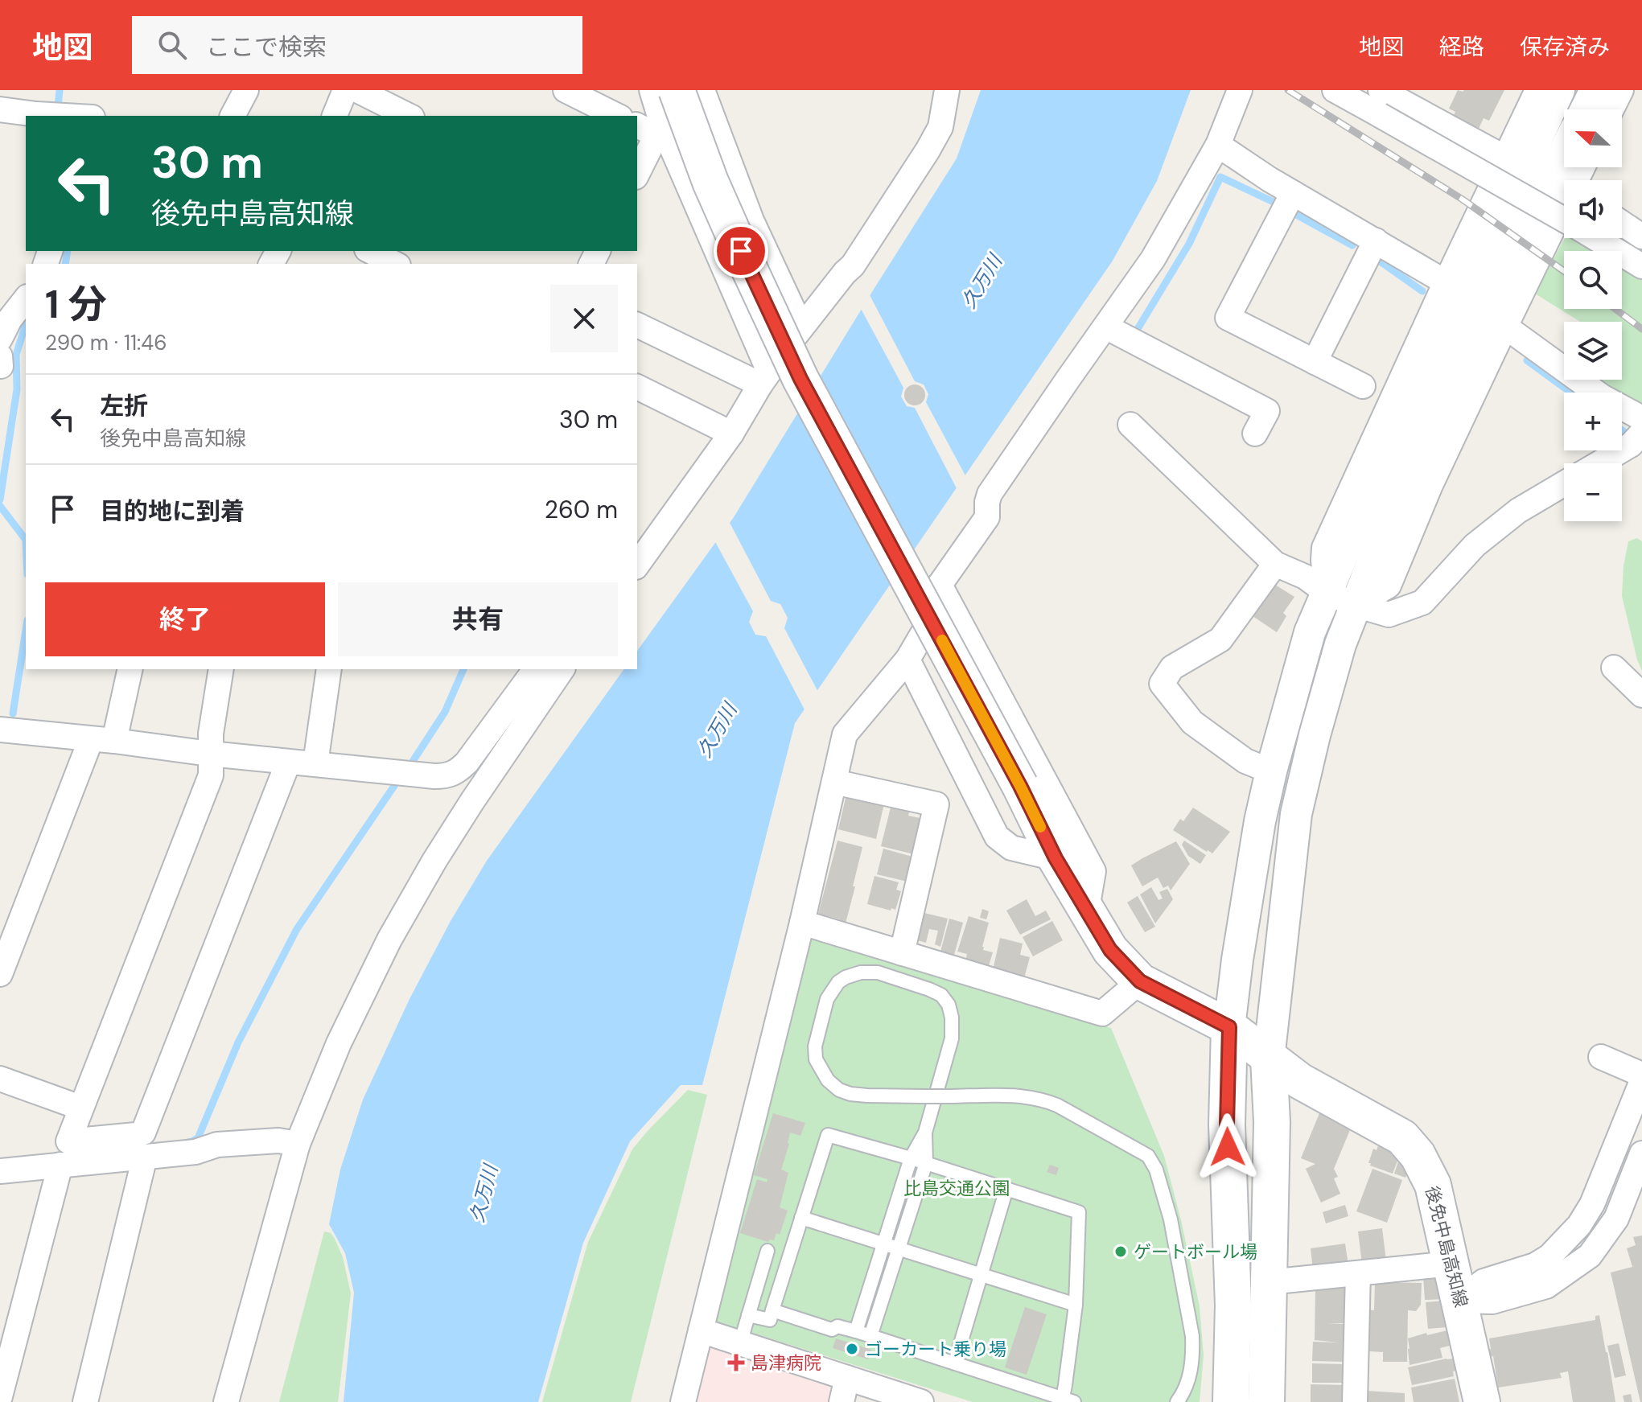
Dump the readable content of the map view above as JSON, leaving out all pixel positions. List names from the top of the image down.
{
  "streets": {
    "main road": ["後免中島高知線"]
  },
  "water": ["久万川"],
  "parks": ["比島交通公園"],
  "places": {
    "other": ["ゲートボール場", "ゴーカート乗り場"],
    "health": ["島津病院"]
  },
  "north": "left",
  "page": {
    "header": "地図",
    "search": "ここで検索",
    "nav": ["地図", "経路", "保存済み"],
    "map_buttons": ["+", "−"],
    "turn": ["30 m", "後免中島高知線"],
    "heading": ["1 分", "290 m · 11:46"],
    "list": [
      {
        "name": "左折",
        "note": "後免中島高知線",
        "value": "30 m"
      },
      {
        "name": "目的地に到着",
        "value": "260 m"
      }
    ],
    "buttons": ["終了", "共有"]
  }
}
